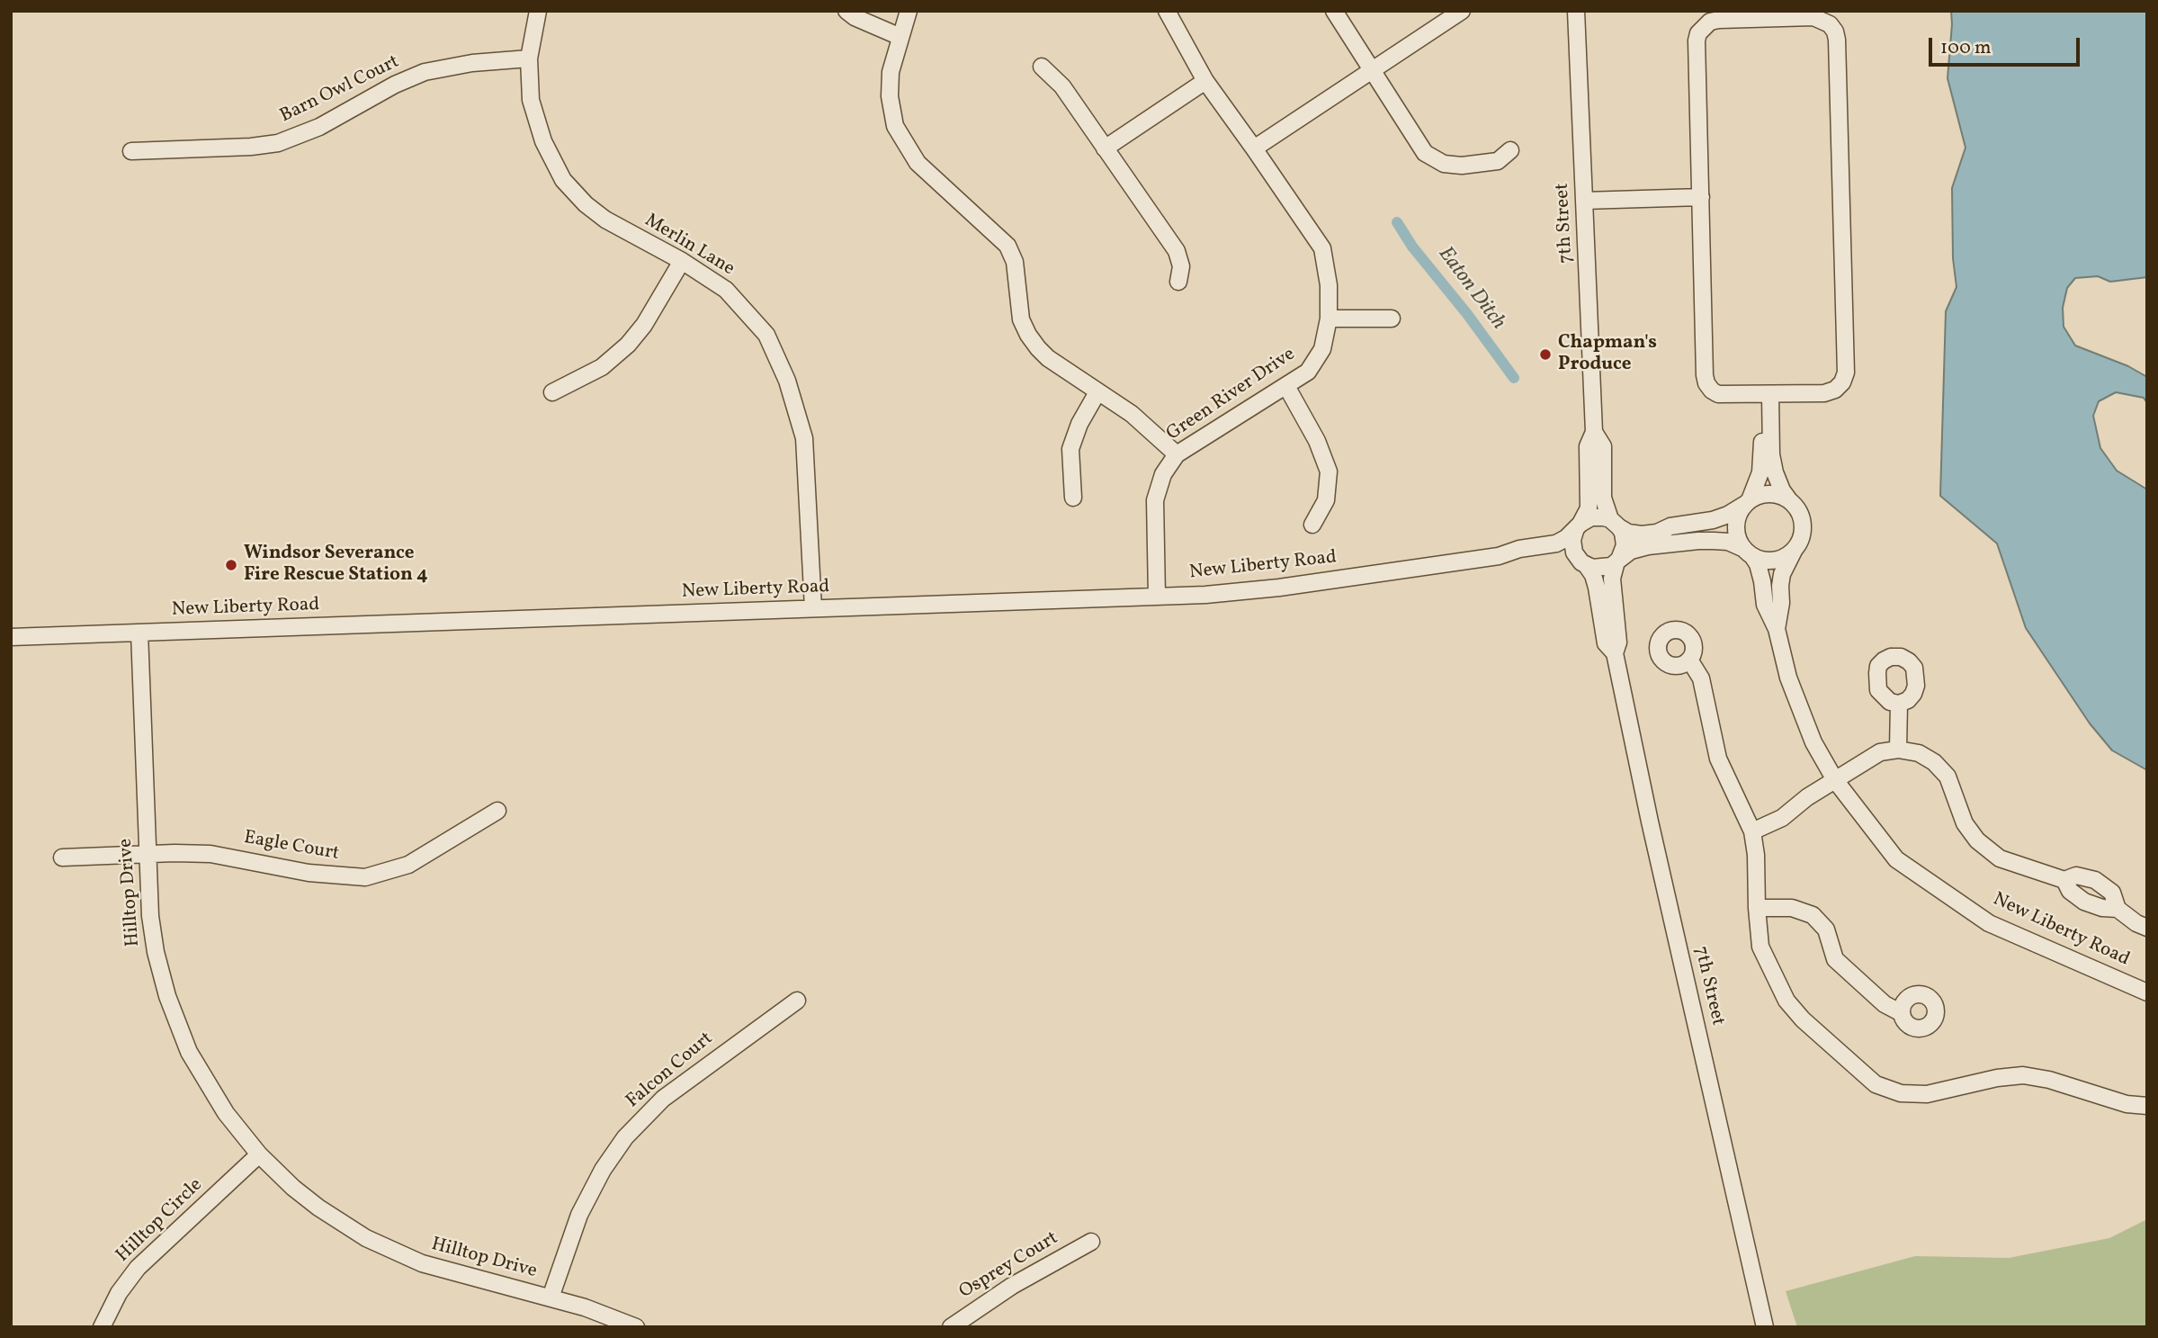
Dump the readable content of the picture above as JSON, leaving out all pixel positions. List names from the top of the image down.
{
  "streets": {
    "street": [
      "Barn Owl Court",
      "7th Street",
      "Merlin Lane",
      "Green River Drive",
      "New Liberty Road",
      "Eagle Court",
      "Hilltop Drive",
      "Falcon Court",
      "Hilltop Circle",
      "Osprey Court"
    ]
  },
  "crossings": [
    ["Barn Owl Court", "Merlin Lane"],
    ["7th Street", "New Liberty Road"],
    ["Merlin Lane", "New Liberty Road"],
    ["Green River Drive", "New Liberty Road"],
    ["New Liberty Road", "Hilltop Drive"],
    ["Eagle Court", "Hilltop Drive"],
    ["Hilltop Drive", "Falcon Court"],
    ["Hilltop Drive", "Hilltop Circle"]
  ],
  "water": ["Eaton Ditch"],
  "places": ["Chapman's Produce", "Windsor Severance Fire Rescue Station 4"],
  "scale_bar": "100 m"
}
